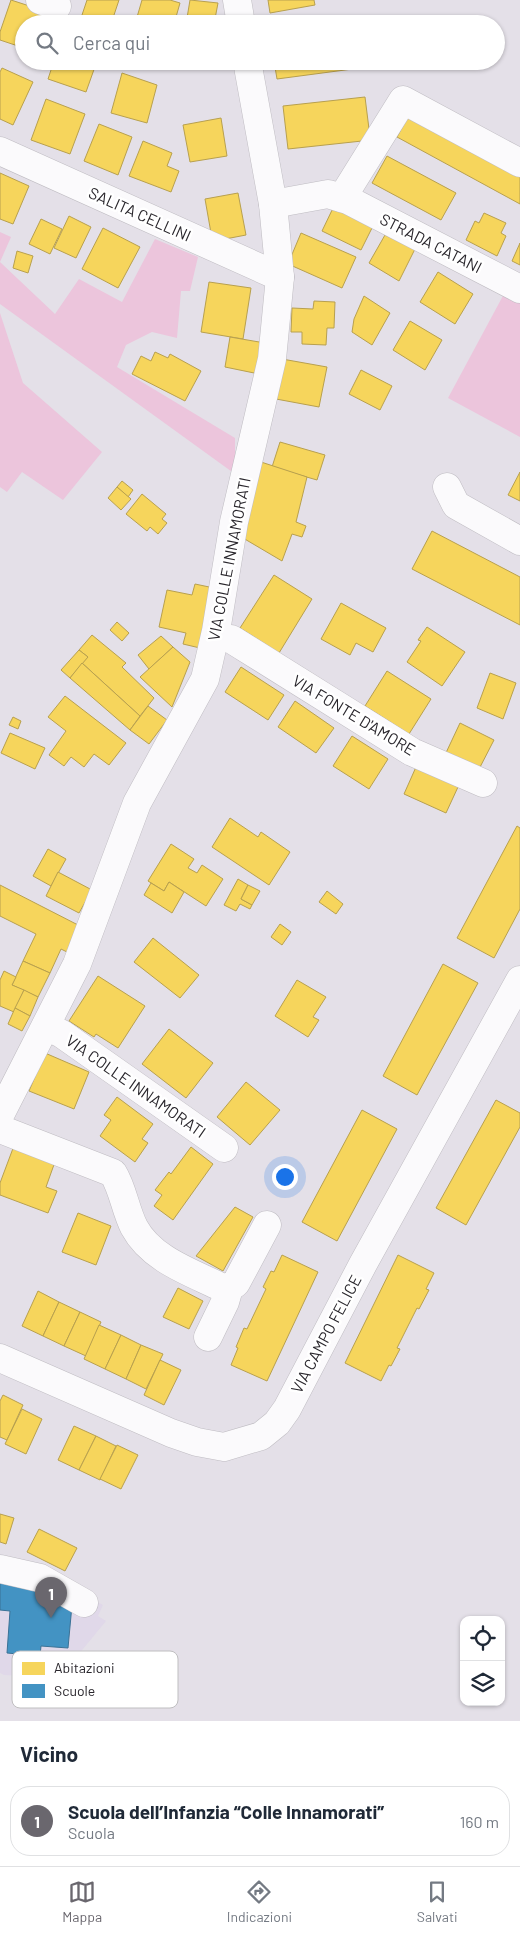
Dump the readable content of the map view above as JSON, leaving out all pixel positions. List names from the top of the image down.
{
  "streets": {
    "street": [
      "SALITA CELLINI",
      "STRADA CATANI",
      "VIA COLLE INNAMORATI",
      "VIA FONTE D'AMORE",
      "VIA CAMPO FELICE"
    ]
  },
  "crossings": [
    ["SALITA CELLINI", "VIA COLLE INNAMORATI"],
    ["STRADA CATANI", "VIA COLLE INNAMORATI"]
  ],
  "legend": ["Abitazioni", "Scuole"],
  "page": {
    "search": "Cerca qui",
    "pins": "1",
    "heading": "Vicino",
    "list": [
      {
        "mark": "1",
        "name": "Scuola dell’Infanzia “Colle Innamorati”",
        "note": "Scuola",
        "value": "160 m"
      }
    ],
    "nav": ["Mappa", "Indicazioni", "Salvati"]
  }
}
